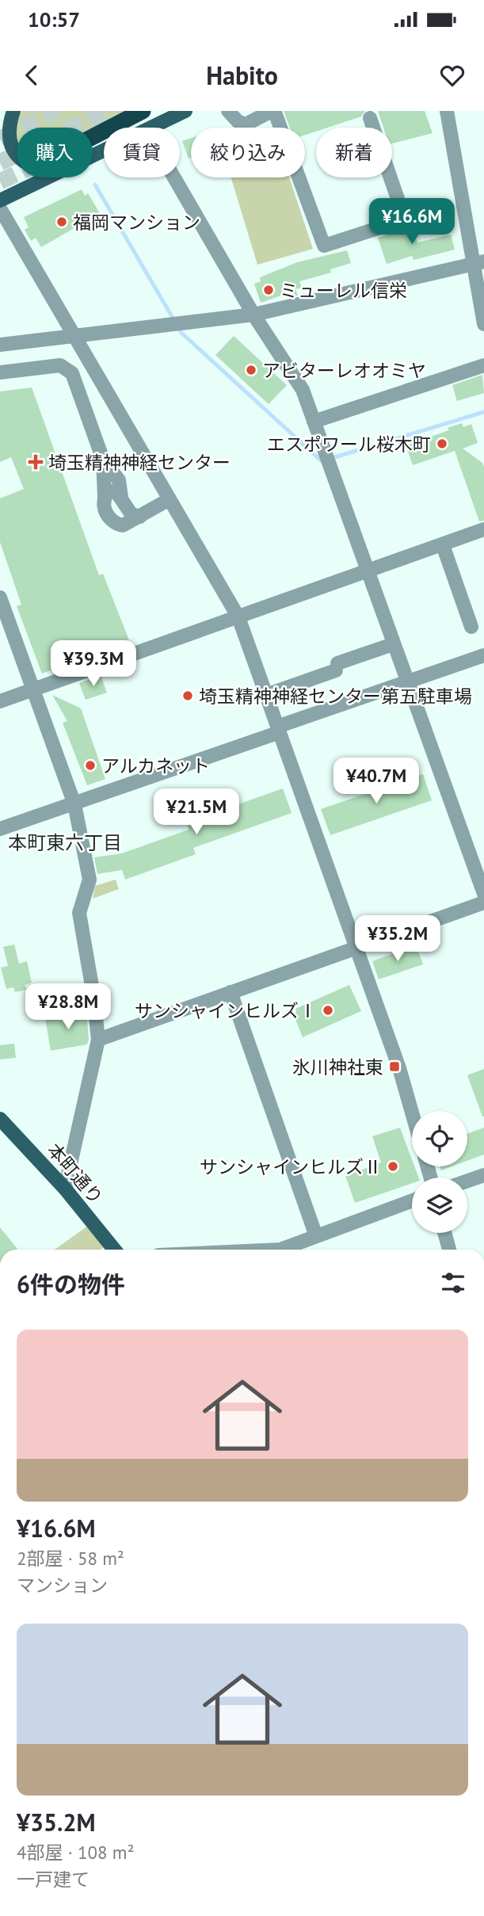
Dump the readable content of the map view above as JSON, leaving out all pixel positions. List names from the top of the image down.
{
  "streets": {
    "main road": ["本町通り"]
  },
  "districts": ["本町東六丁目"],
  "places": {
    "other": [
      "福岡マンション",
      "ミューレル信栄",
      "アビターレオオミヤ",
      "エスポワール桜木町",
      "埼玉精神神経センター第五駐車場",
      "アルカネット",
      "サンシャインヒルズⅠ",
      "サンシャインヒルズⅡ"
    ],
    "health": ["埼玉精神神経センター"],
    "transit": ["氷川神社東"]
  },
  "page": {
    "status": "10:57",
    "header": "Habito",
    "chip": [
      "購入",
      "賃貸",
      "絞り込み",
      "新着"
    ],
    "price": [
      "¥16.6M",
      "¥39.3M",
      "¥40.7M",
      "¥21.5M",
      "¥35.2M",
      "¥28.8M"
    ],
    "heading": "6件の物件",
    "list": [
      {
        "name": "¥16.6M",
        "note": "2部屋 · 58 m² · マンション"
      },
      {
        "name": "¥35.2M",
        "note": "4部屋 · 108 m² · 一戸建て"
      }
    ]
  }
}
